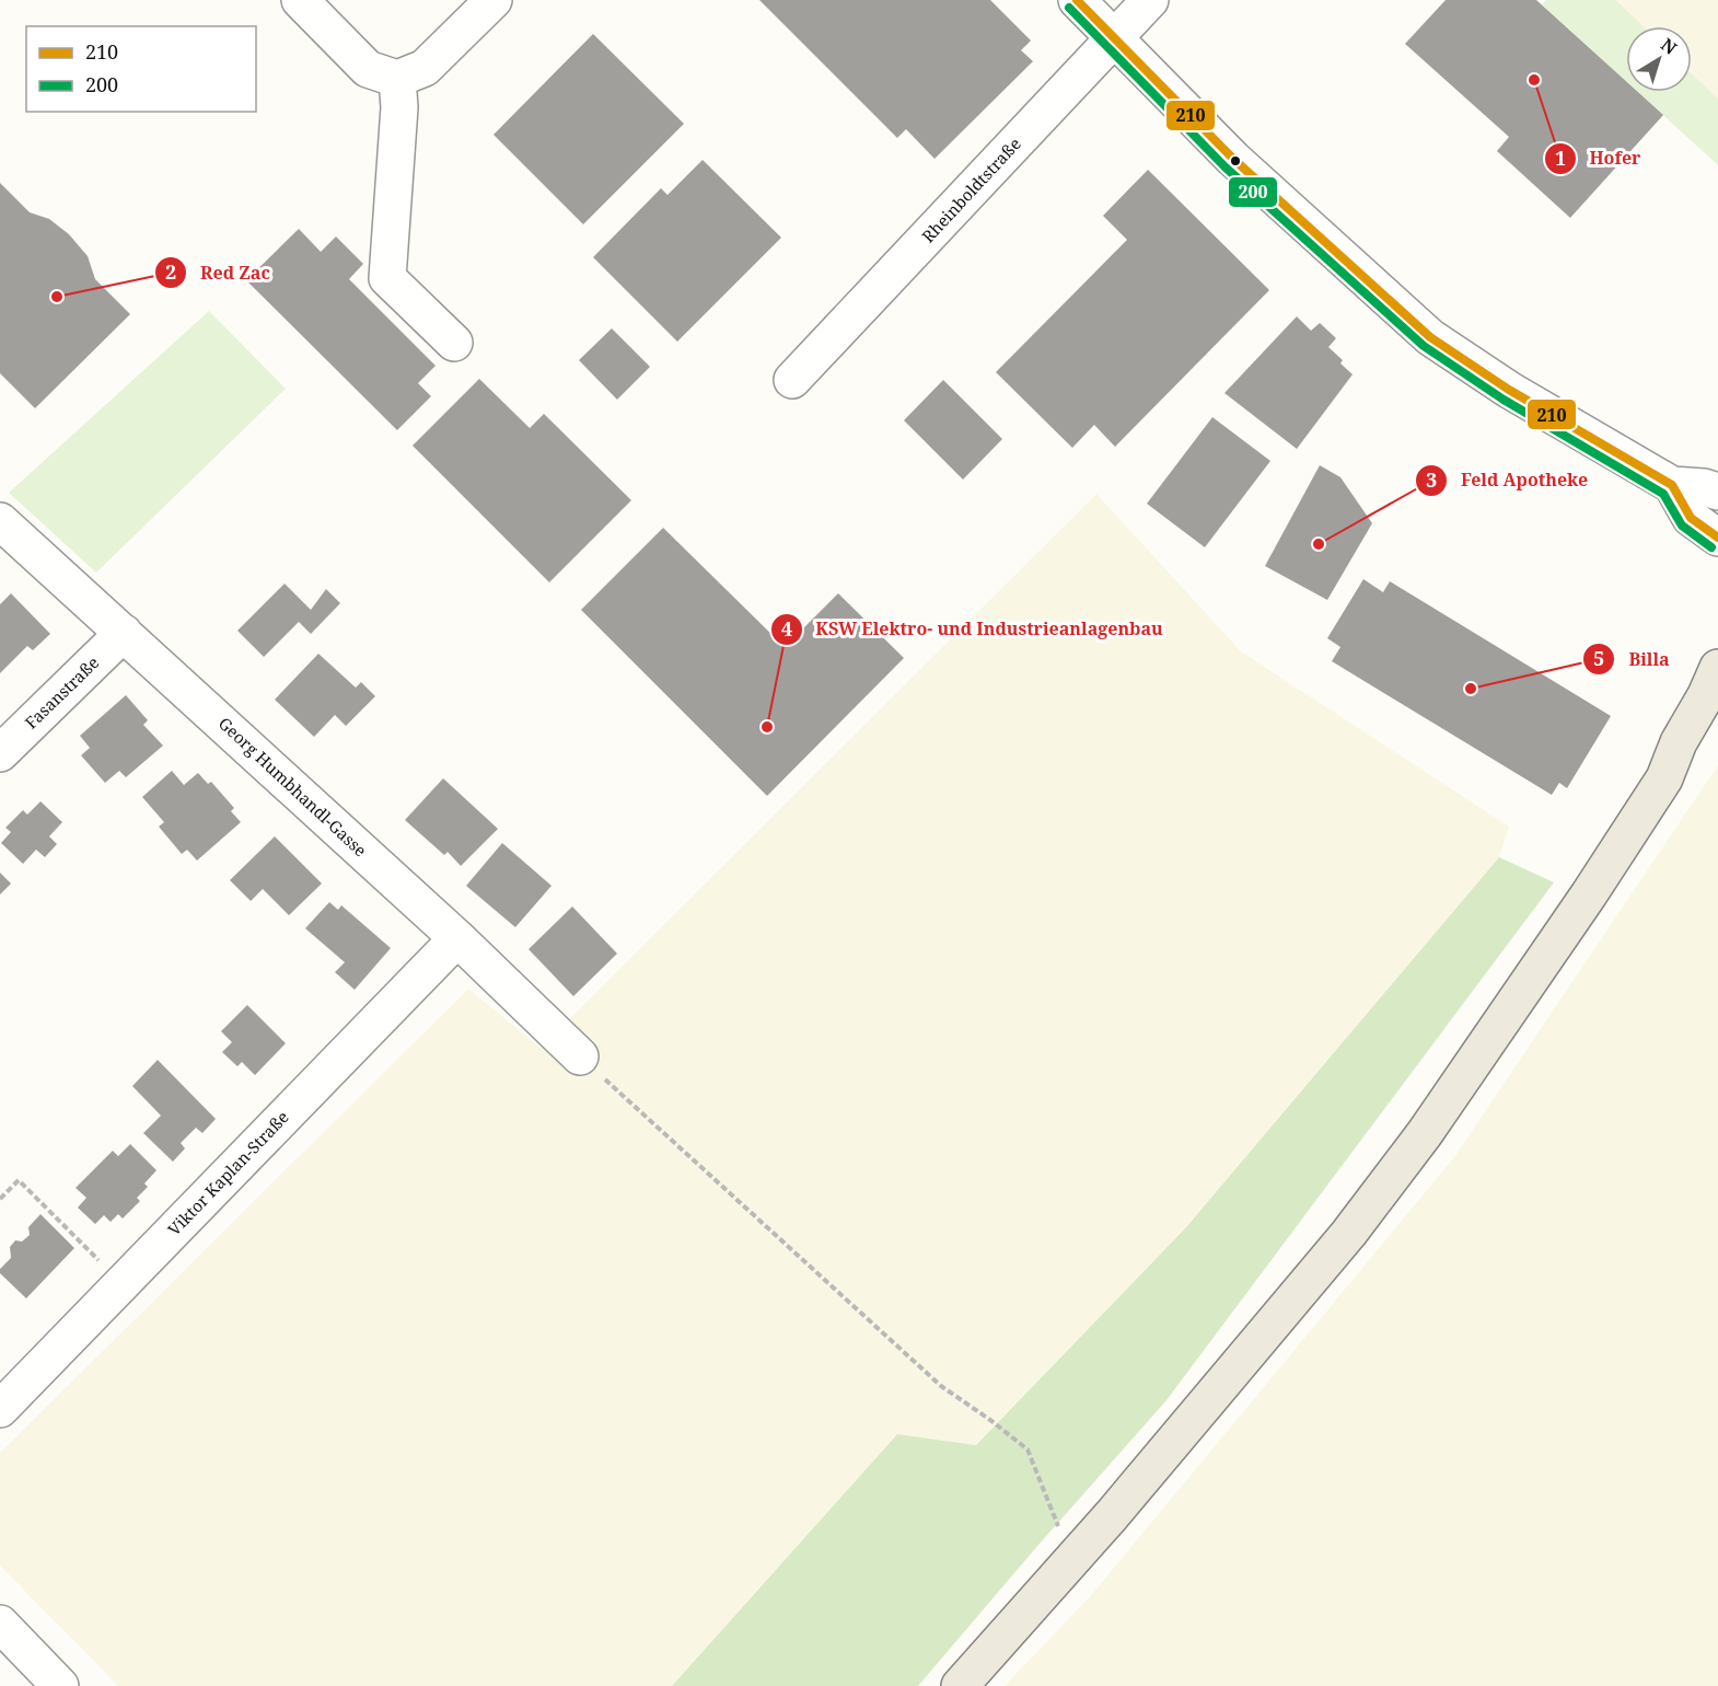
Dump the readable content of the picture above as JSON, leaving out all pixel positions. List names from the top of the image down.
{
  "streets": {
    "street": [
      "Rheinboldtstraße",
      "Fasanstraße",
      "Georg Humbhandl-Gasse",
      "Viktor Kaplan-Straße"
    ]
  },
  "crossings": [
    ["Fasanstraße", "Georg Humbhandl-Gasse"],
    ["Georg Humbhandl-Gasse", "Viktor Kaplan-Straße"]
  ],
  "places": [
    "Hofer",
    "Red Zac",
    "Feld Apotheke",
    "Billa",
    "KSW Elektro- und Industrieanlagenbau"
  ],
  "lines": ["transit line 210", "transit line 200"],
  "legend": ["210", "200"],
  "north": "top right"
}
